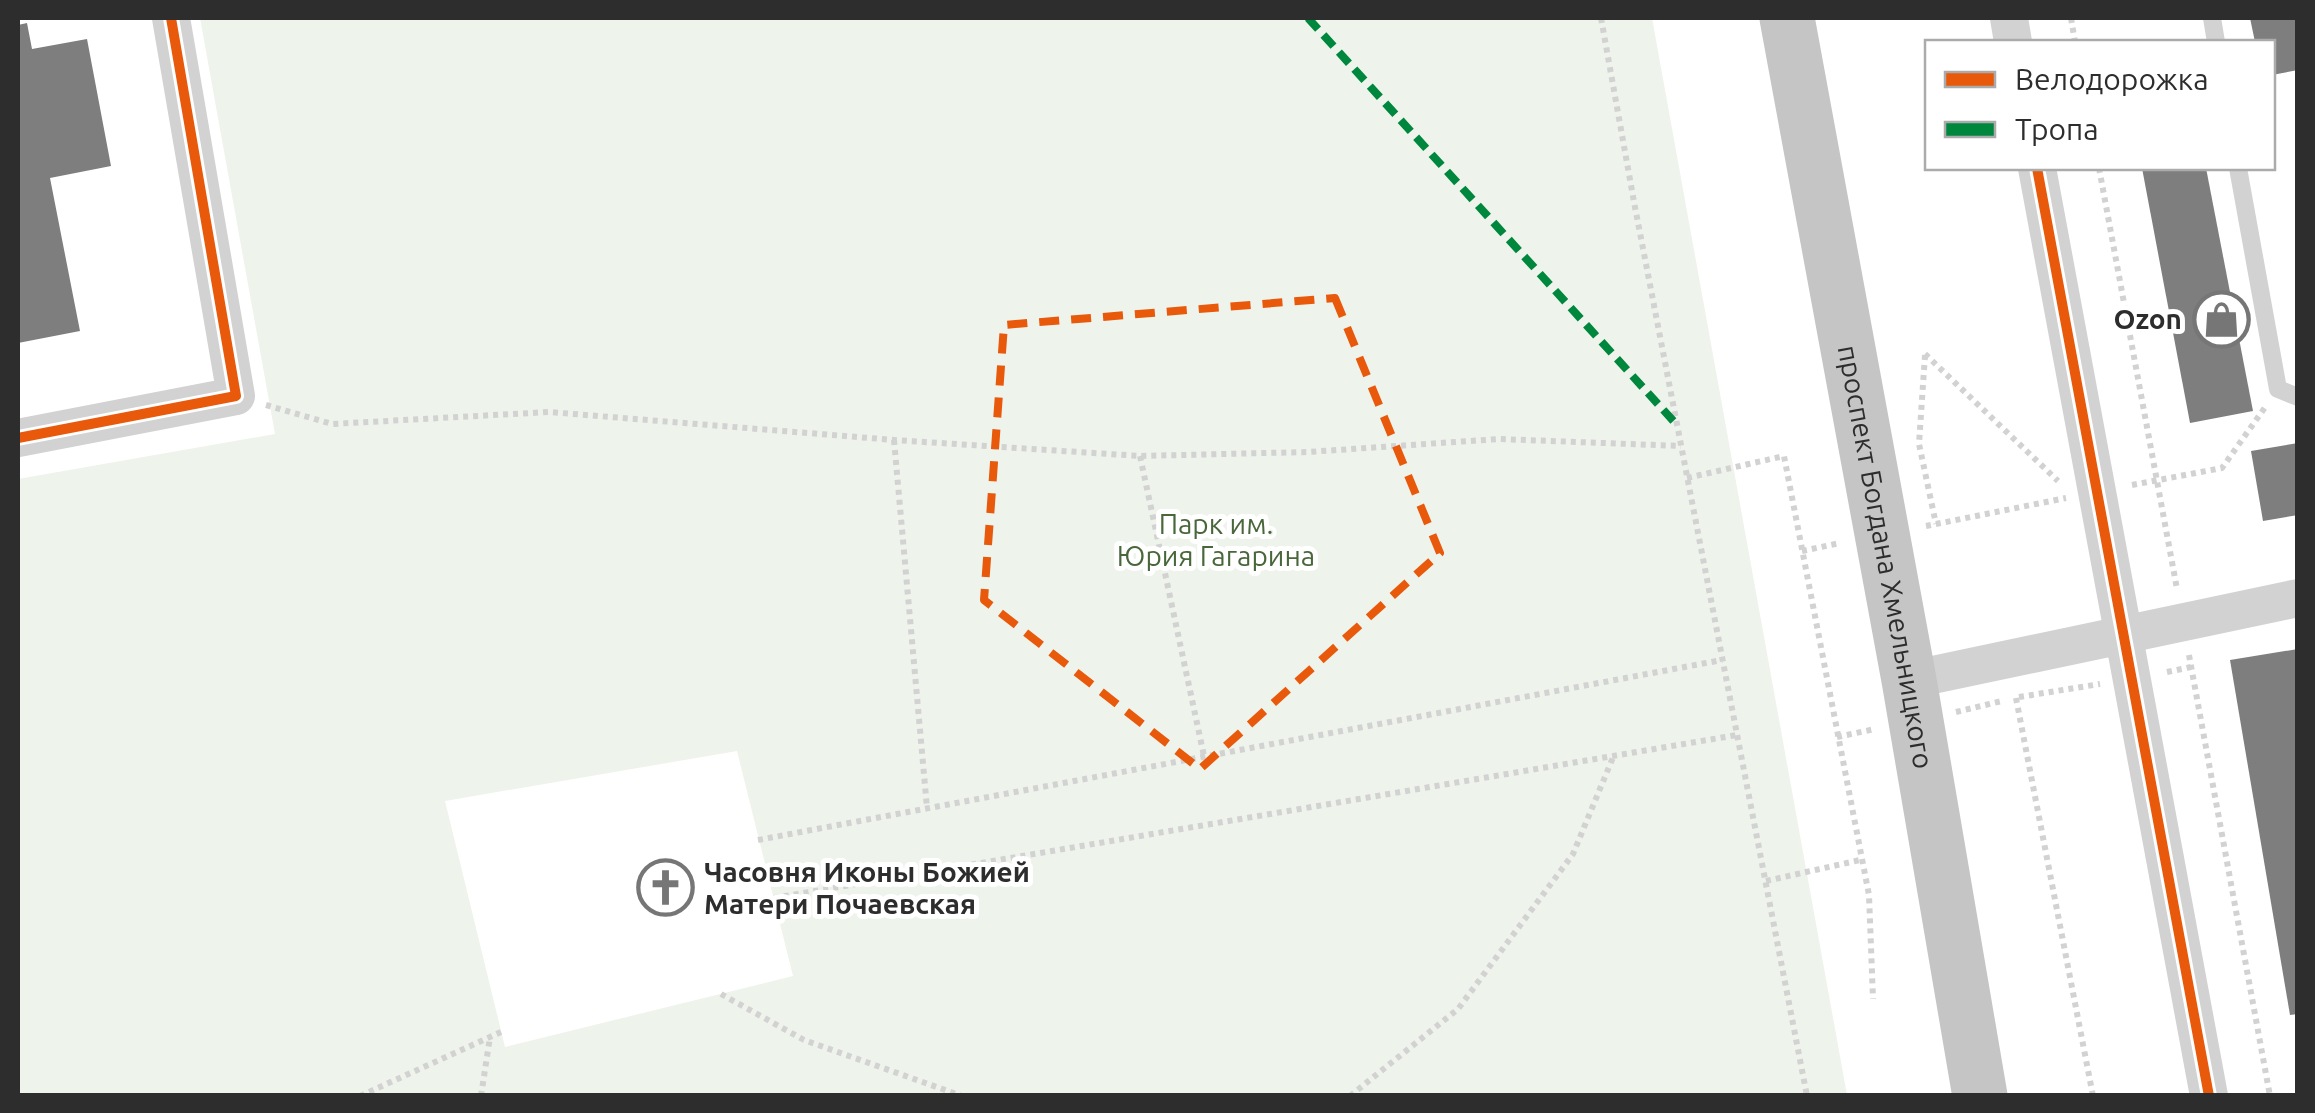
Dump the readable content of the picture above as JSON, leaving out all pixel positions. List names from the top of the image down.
{
  "streets": {
    "main road": ["проспект Богдана Хмельницкого"]
  },
  "parks": ["Парк им. Юрия Гагарина"],
  "places": {
    "shop": ["Ozon"],
    "church": ["Часовня Иконы Божией Матери Почаевская"]
  },
  "legend": ["Велодорожка", "Тропа"]
}
